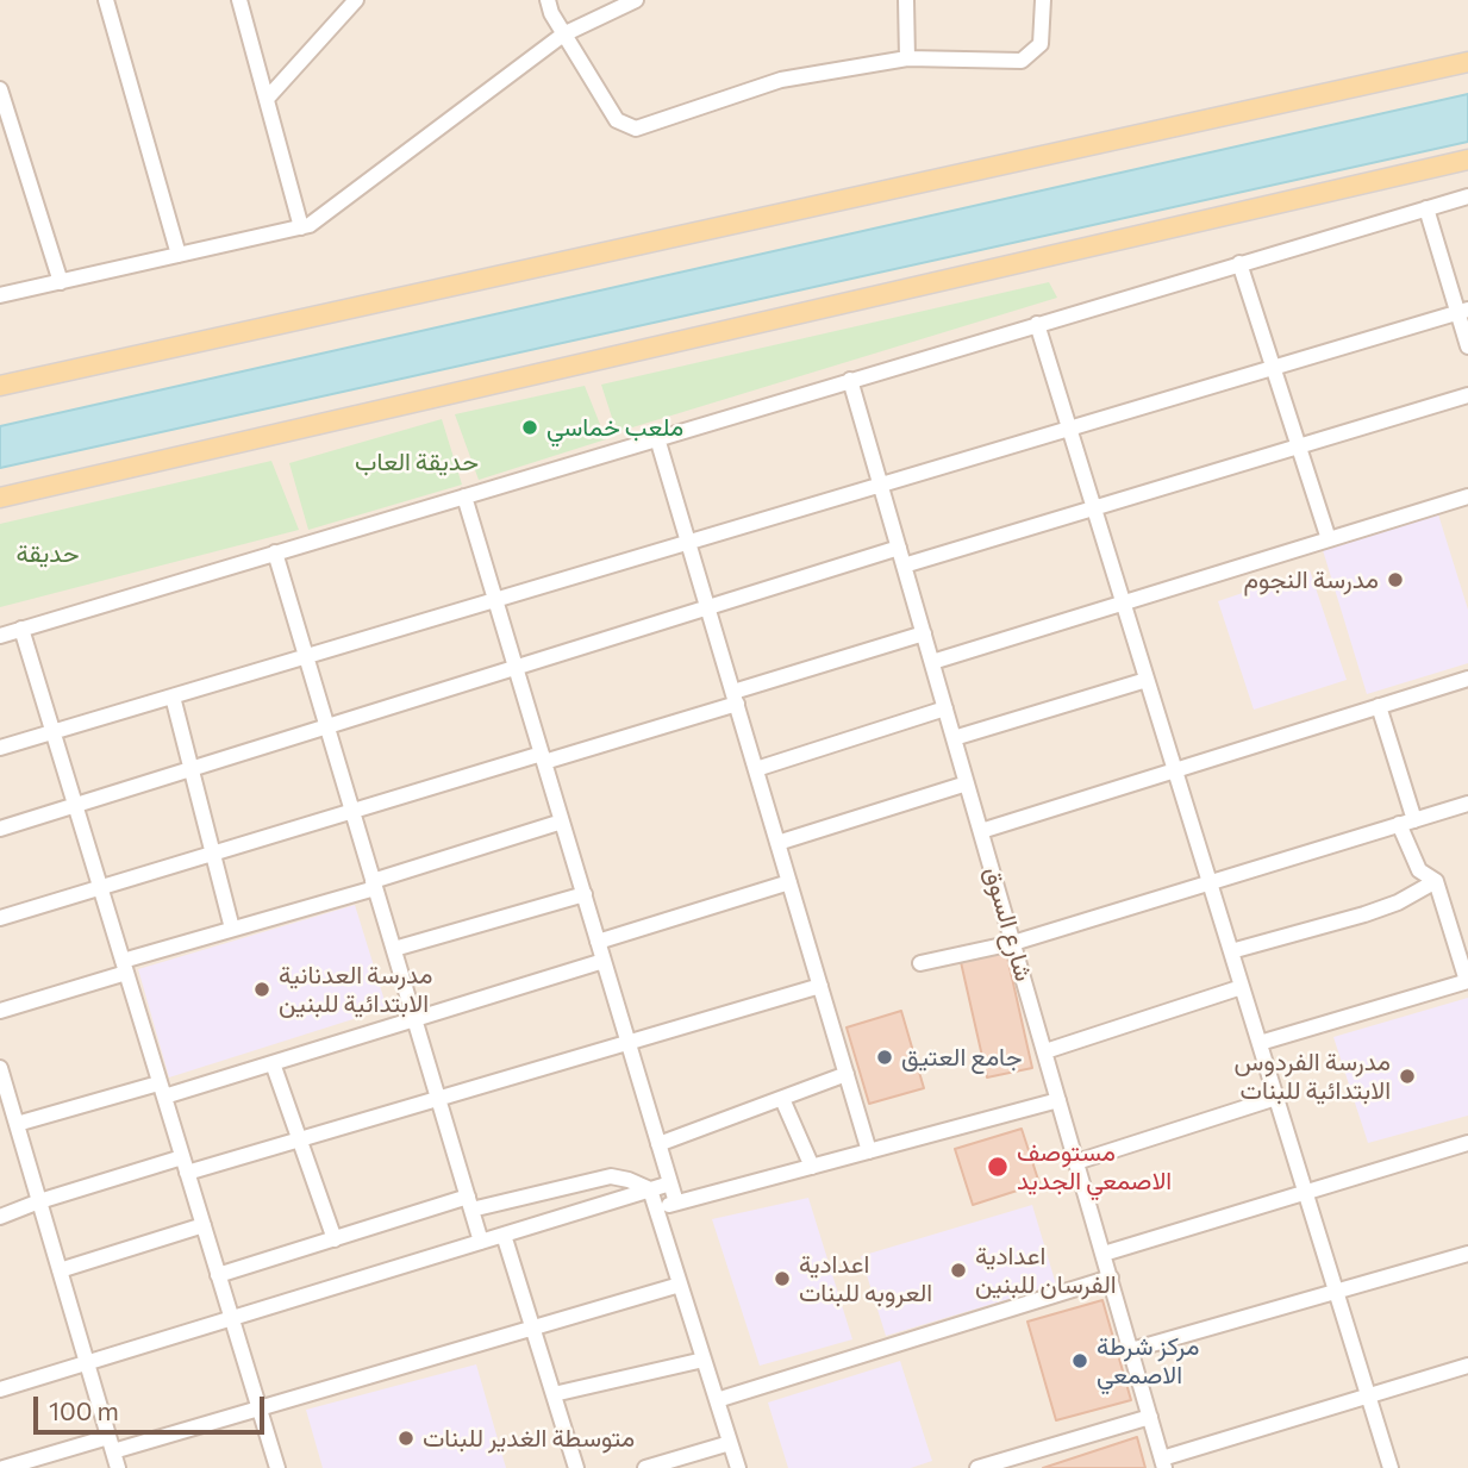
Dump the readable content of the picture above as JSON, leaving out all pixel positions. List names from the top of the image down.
{
  "streets": {
    "street": ["شارع السوق"]
  },
  "parks": ["حديقة العاب", "حديقة"],
  "places": [
    "ملعب خماسي",
    "مدرسة النجوم",
    "مدرسة العدنانية الابتدائية للبنين",
    "جامع العتيق",
    "مدرسة الفردوس الابتدائية للبنات",
    "مستوصف الاصمعي الجديد",
    "اعدادية الفرسان للبنين",
    "اعدادية العروبه للبنات",
    "مركز شرطة الاصمعي",
    "متوسطة الغدير للبنات"
  ],
  "scale_bar": "100 m"
}
